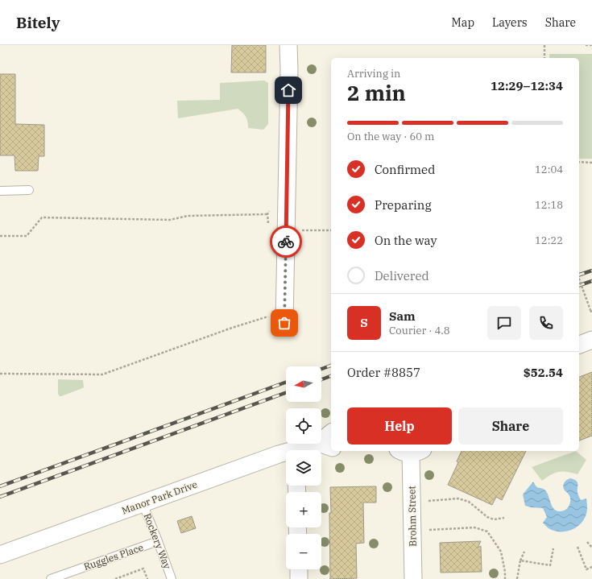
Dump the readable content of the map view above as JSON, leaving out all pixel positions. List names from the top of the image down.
{
  "streets": {
    "street": ["Manor Park Drive", "Brohm Street"],
    "lane": ["Rockery Way", "Ruggles Place"]
  },
  "crossings": [
    ["Manor Park Drive", "Rockery Way"],
    ["Rockery Way", "Ruggles Place"]
  ],
  "north": "left",
  "page": {
    "header": "Bitely",
    "nav": ["Map", "Layers", "Share"],
    "heading": ["2 min", "Arriving in", "12:29–12:34"],
    "panel": [
      "Sam",
      "Courier · 4.8",
      "Order #8857",
      "$52.54"
    ],
    "bar": "On the way · 60 m",
    "list": [
      ["Confirmed", "12:04"],
      ["Preparing", "12:18"],
      ["On the way", "12:22"],
      "Delivered"
    ],
    "round": "S",
    "map_buttons": ["+", "−"],
    "buttons": ["Help", "Share"]
  }
}
